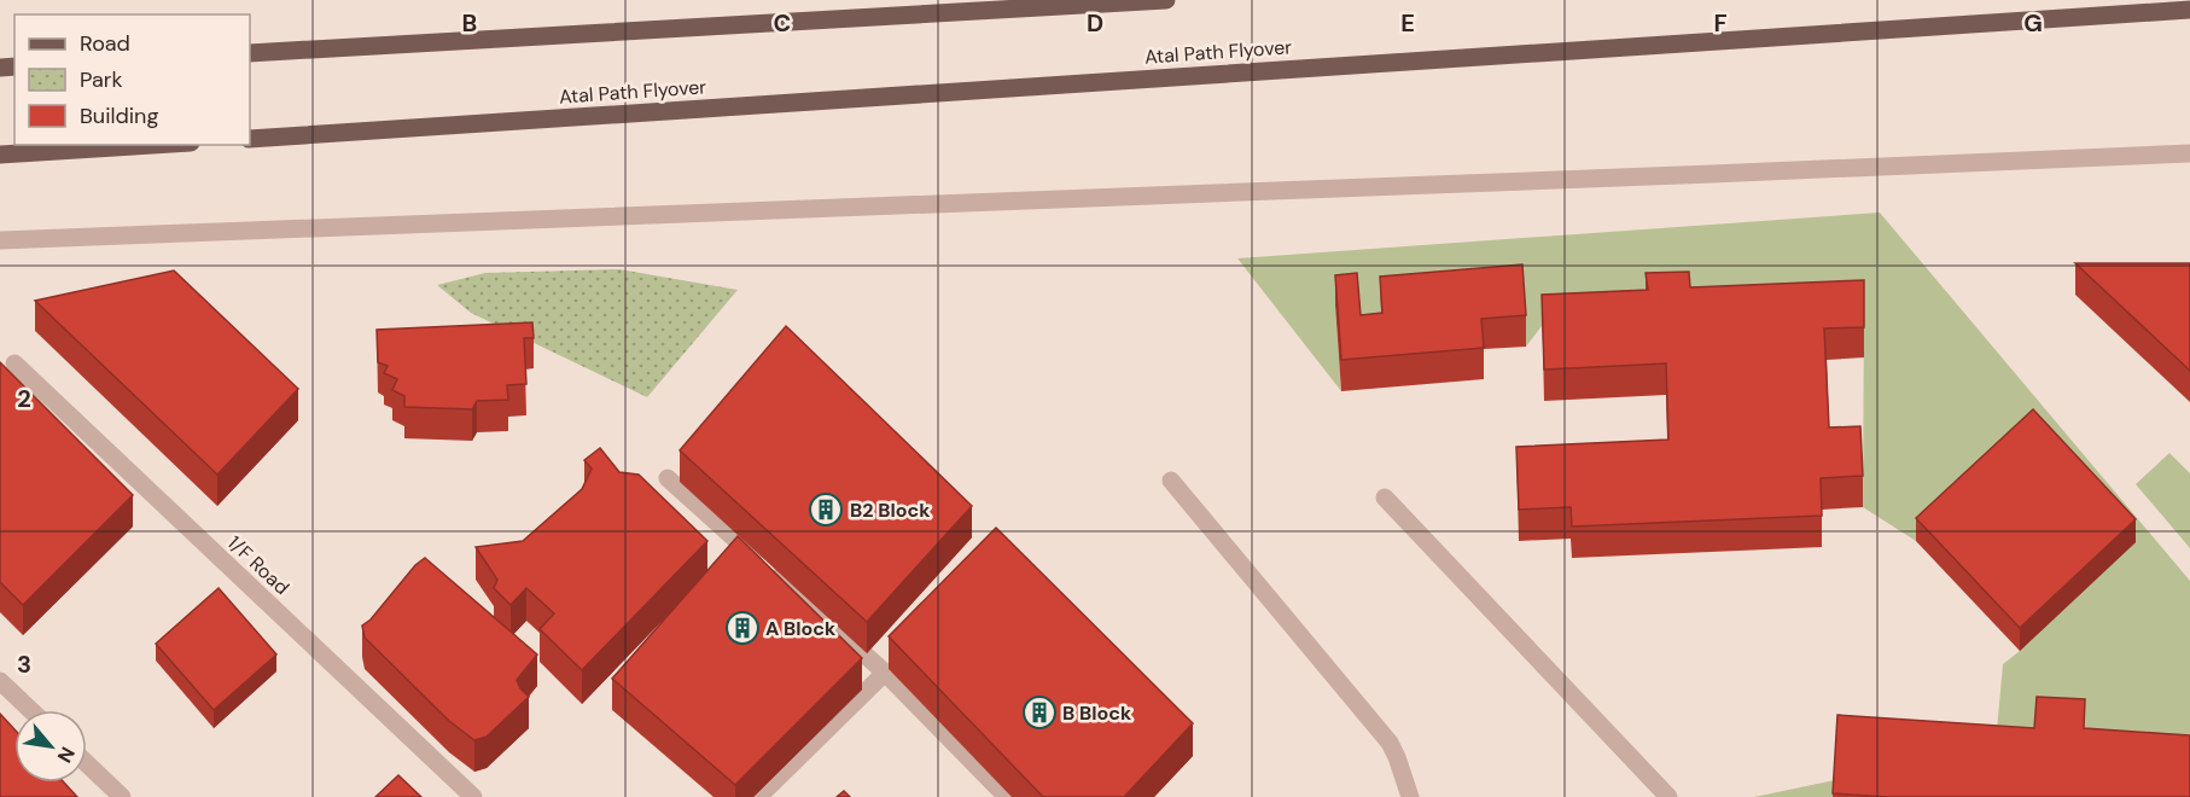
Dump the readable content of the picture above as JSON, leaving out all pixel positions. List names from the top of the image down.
{
  "streets": {
    "main road": ["Atal Path Flyover"],
    "street": ["1/F Road"]
  },
  "places": {
    "building": ["B2 Block", "A Block", "B Block"]
  },
  "legend": ["Road", "Park", "Building"],
  "north": "bottom right",
  "grid": {
    "columns": [
      "B",
      "C",
      "D",
      "E",
      "F",
      "G"
    ],
    "rows": ["2", "3"]
  }
}
